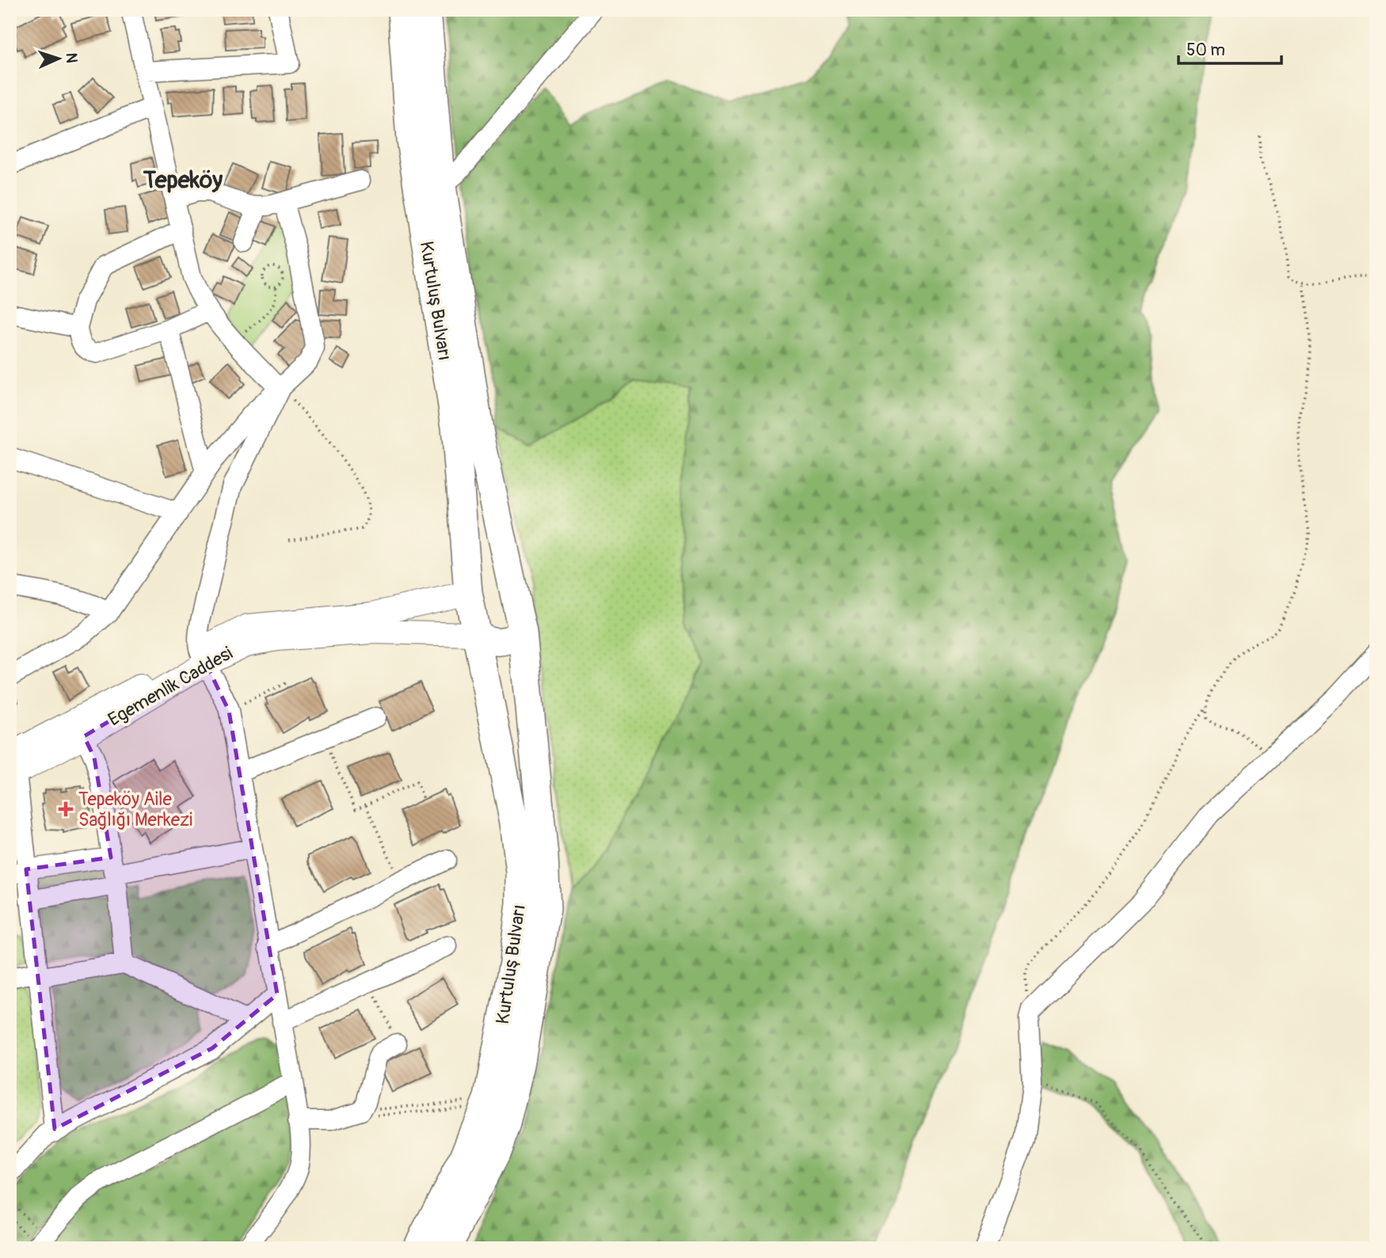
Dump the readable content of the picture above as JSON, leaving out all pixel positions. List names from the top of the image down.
{
  "streets": {
    "highway": ["Kurtuluş Bulvarı"],
    "main road": ["Egemenlik Caddesi"]
  },
  "crossings": [
    ["Kurtuluş Bulvarı", "Egemenlik Caddesi"]
  ],
  "districts": ["Tepeköy"],
  "places": {
    "health": ["Tepeköy Aile Sağlığı Merkezi"]
  },
  "scale_bar": "50 m",
  "north": "right"
}
